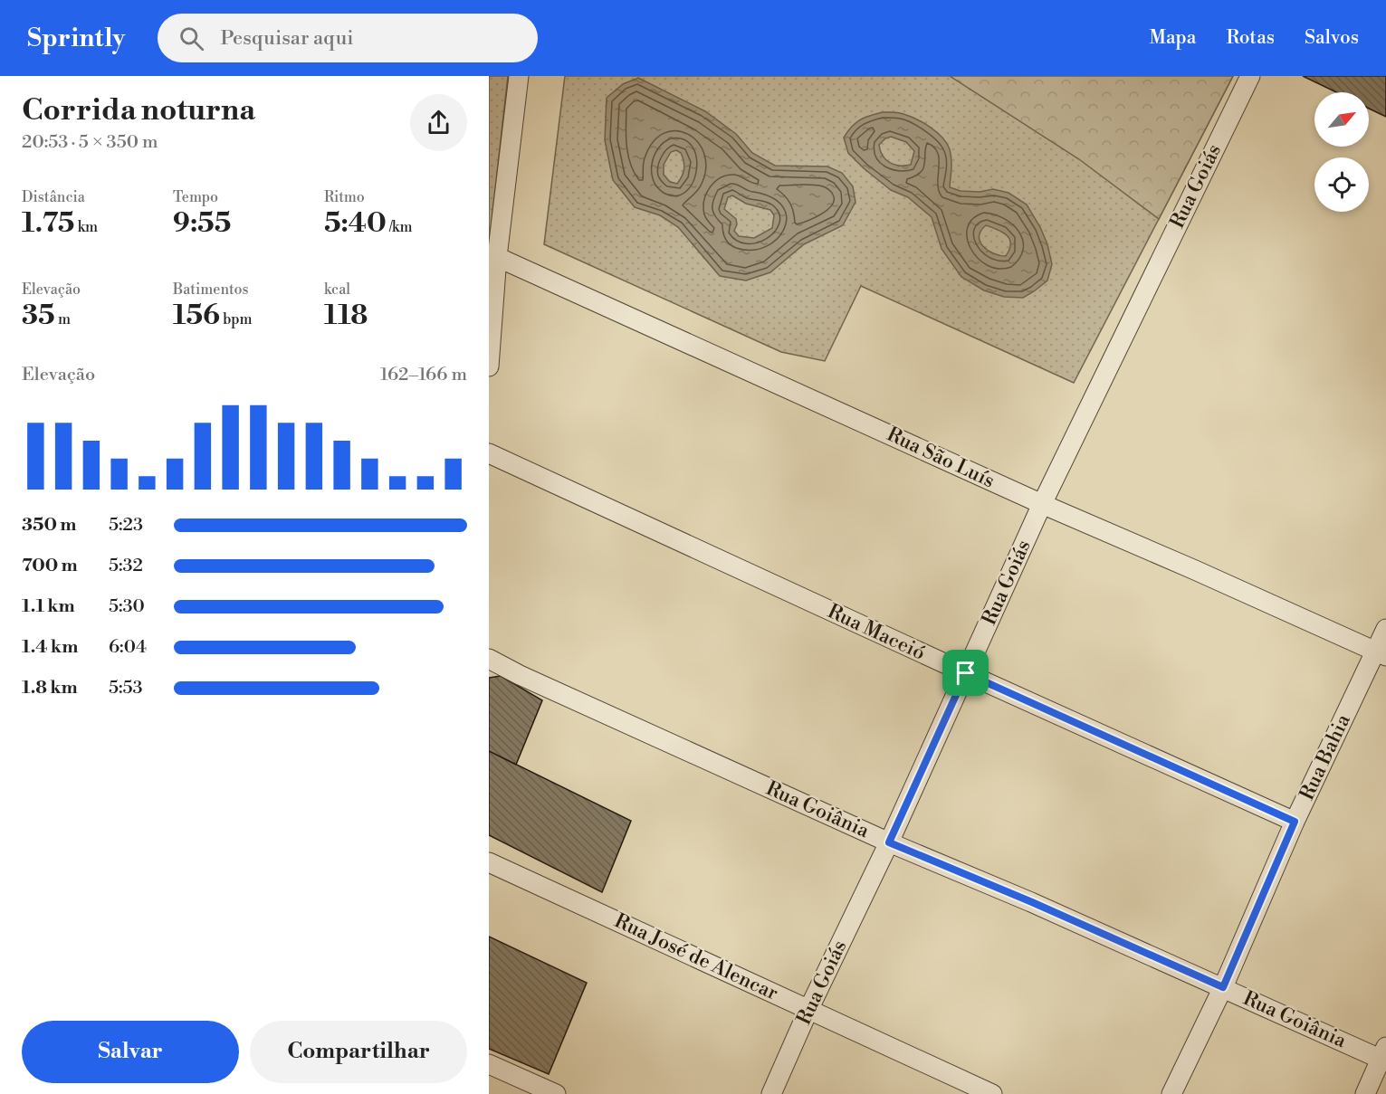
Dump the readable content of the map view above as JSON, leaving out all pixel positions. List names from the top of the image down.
{
  "streets": {
    "street": [
      "Rua Goiás",
      "Rua São Luís",
      "Rua Maceió",
      "Rua Bahia",
      "Rua Goiânia",
      "Rua José de Alencar"
    ]
  },
  "crossings": [
    ["Rua Goiás", "Rua São Luís"],
    ["Rua Goiás", "Rua Maceió"],
    ["Rua Goiás", "Rua Goiânia"],
    ["Rua Goiás", "Rua José de Alencar"],
    ["Rua São Luís", "Rua Bahia"],
    ["Rua Maceió", "Rua Bahia"],
    ["Rua Bahia", "Rua Goiânia"]
  ],
  "north": "top right",
  "page": {
    "header": "Sprintly",
    "search": "Pesquisar aqui",
    "nav": ["Mapa", "Rotas", "Salvos"],
    "heading": ["Corrida noturna", "20:53 · 5 × 350 m"],
    "stats": [
      ["Distância", "1.75 km"],
      ["Tempo", "9:55"],
      ["Ritmo", "5:40 /km"],
      ["Elevação", "35 m"],
      ["Batimentos", "156 bpm"],
      ["kcal", "118"]
    ],
    "chart": ["Elevação", "162–166 m"],
    "list": [
      {
        "name": "350 m",
        "note": "5:23"
      },
      {
        "name": "700 m",
        "note": "5:32"
      },
      {
        "name": "1.1 km",
        "note": "5:30"
      },
      {
        "name": "1.4 km",
        "note": "6:04"
      },
      {
        "name": "1.8 km",
        "note": "5:53"
      }
    ],
    "buttons": ["Salvar", "Compartilhar"]
  }
}
